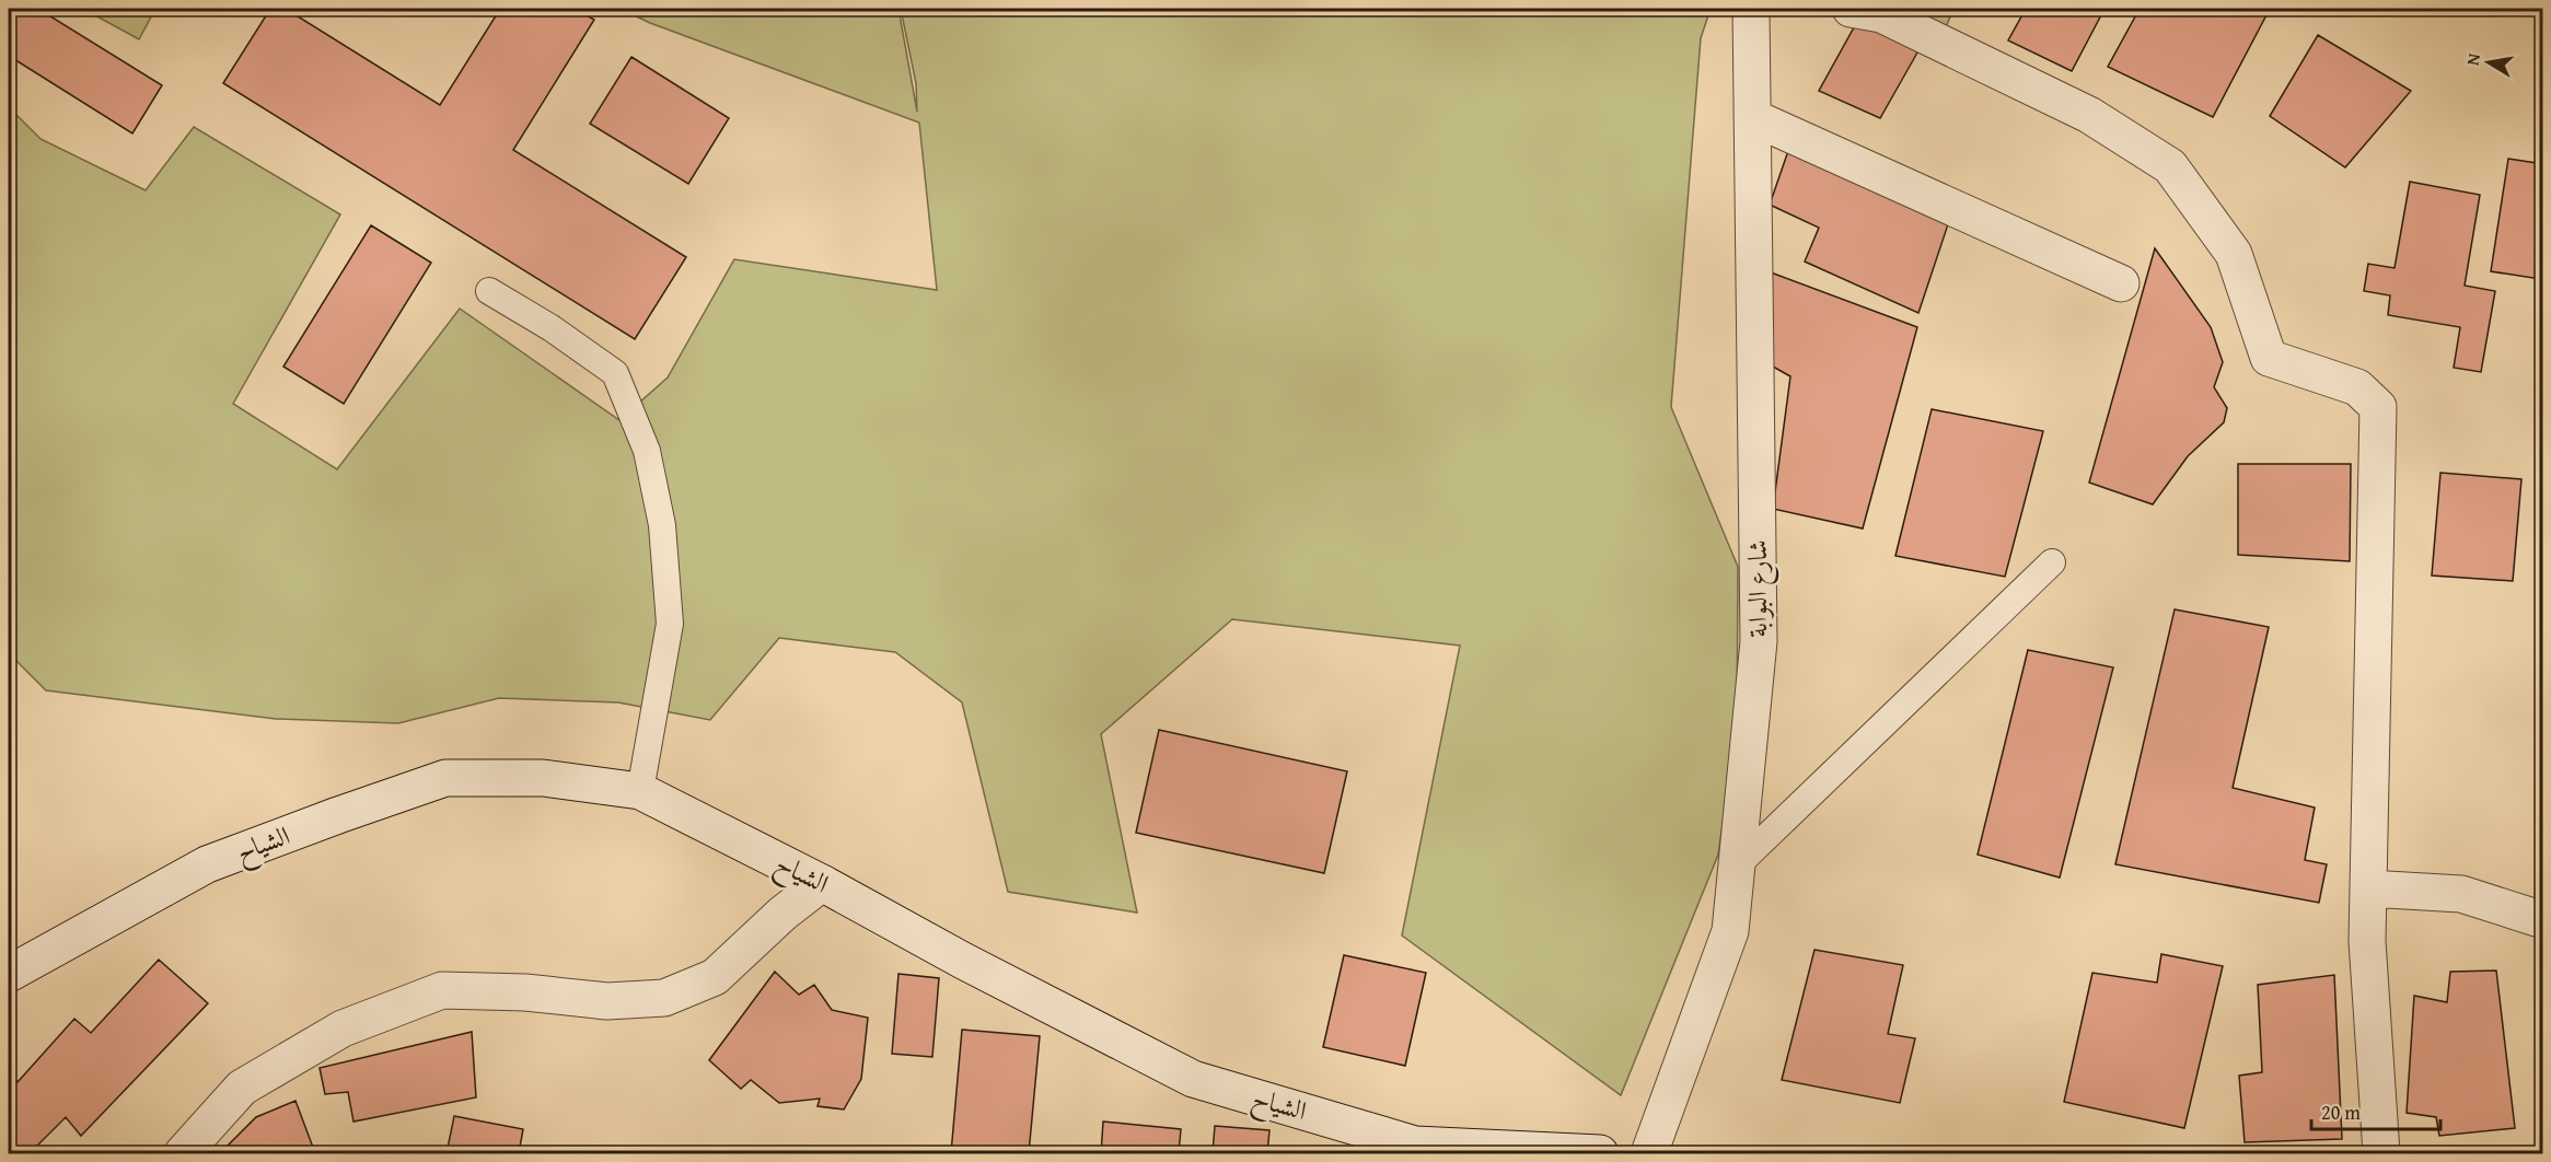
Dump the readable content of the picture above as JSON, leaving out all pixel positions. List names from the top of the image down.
{
  "streets": {
    "street": ["شارع البوابة", "الشياح"]
  },
  "scale_bar": "20 m",
  "north": "left"
}
